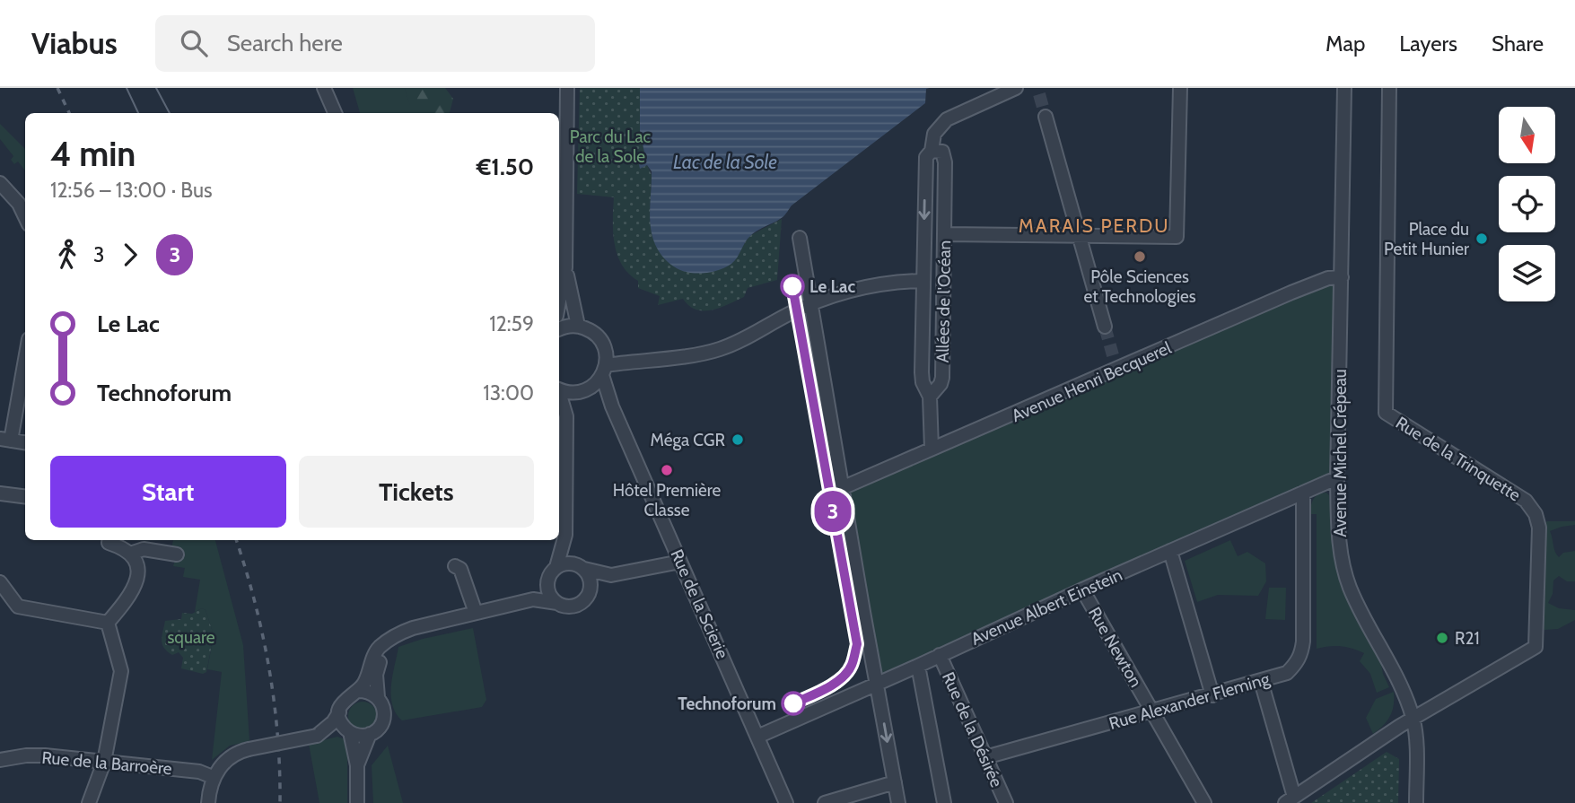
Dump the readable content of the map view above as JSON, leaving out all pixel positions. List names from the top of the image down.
{
  "streets": {
    "street": [
      "Allées de l'Océan",
      "Avenue Henri Becquerel",
      "Avenue Michel Crépeau",
      "Rue de la Trinquette",
      "Rue de la Scierie",
      "Avenue Albert Einstein",
      "Rue Newton",
      "Rue Alexander Fleming",
      "Rue de la Désirée",
      "Rue de la Barroère"
    ]
  },
  "crossings": [
    ["Avenue Henri Becquerel", "Avenue Michel Crépeau"],
    ["Avenue Michel Crépeau", "Rue de la Trinquette"],
    ["Avenue Michel Crépeau", "Avenue Albert Einstein"],
    ["Rue de la Scierie", "Avenue Albert Einstein"],
    ["Avenue Albert Einstein", "Rue Newton"],
    ["Avenue Albert Einstein", "Rue Alexander Fleming"],
    ["Avenue Albert Einstein", "Rue de la Désirée"],
    ["Rue Newton", "Rue Alexander Fleming"],
    ["Rue Alexander Fleming", "Rue de la Désirée"]
  ],
  "districts": ["MARAIS PERDU"],
  "water": ["Lac de la Sole"],
  "parks": ["Parc du Lac de la Sole", "square"],
  "places": [
    "Place du Petit Hunier",
    "Pôle Sciences et Technologies",
    "Le Lac",
    "Méga CGR",
    "Hôtel Première Classe",
    "R21",
    "Technoforum"
  ],
  "lines": ["bus line 3"],
  "north": "bottom",
  "page": {
    "header": "Viabus",
    "search": "Search here",
    "nav": ["Map", "Layers", "Share"],
    "on_map": "3",
    "heading": ["4 min", "12:56 – 13:00 · Bus", "€1.50"],
    "legs": ["3", "3"],
    "list": [
      {
        "name": "Le Lac",
        "value": "12:59"
      },
      {
        "name": "Technoforum",
        "value": "13:00"
      }
    ],
    "buttons": ["Start", "Tickets"]
  }
}
